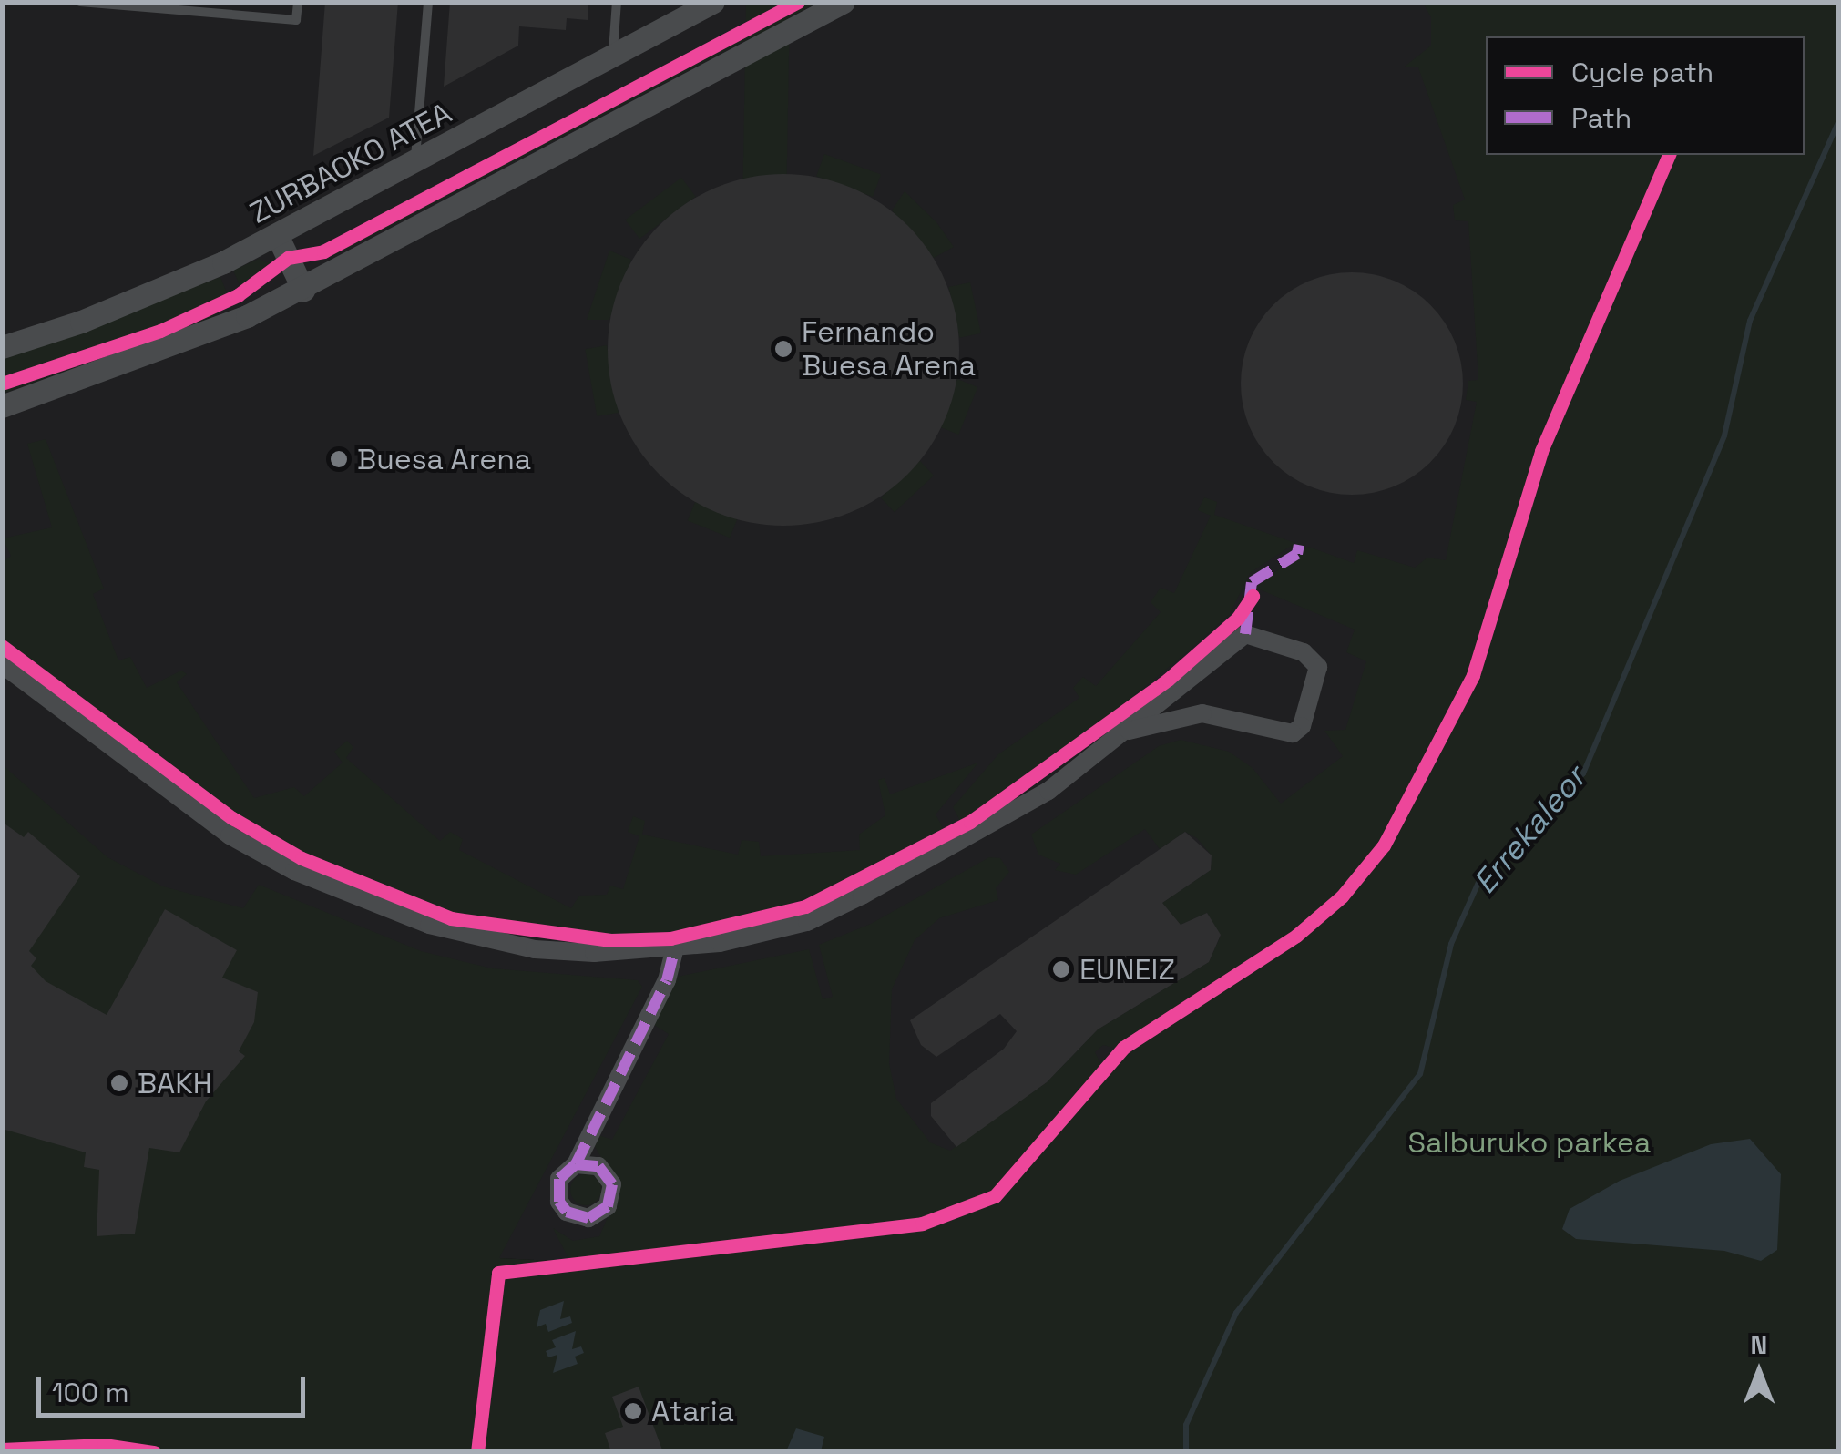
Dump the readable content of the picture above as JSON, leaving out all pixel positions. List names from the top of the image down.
{
  "streets": {
    "street": ["ZURBAOKO ATEA"]
  },
  "water": ["Errekaleor"],
  "parks": ["Salburuko parkea"],
  "places": [
    "Fernando Buesa Arena",
    "Buesa Arena",
    "EUNEIZ",
    "BAKH",
    "Ataria"
  ],
  "legend": ["Cycle path", "Path"],
  "scale_bar": "100 m",
  "north": "top"
}
